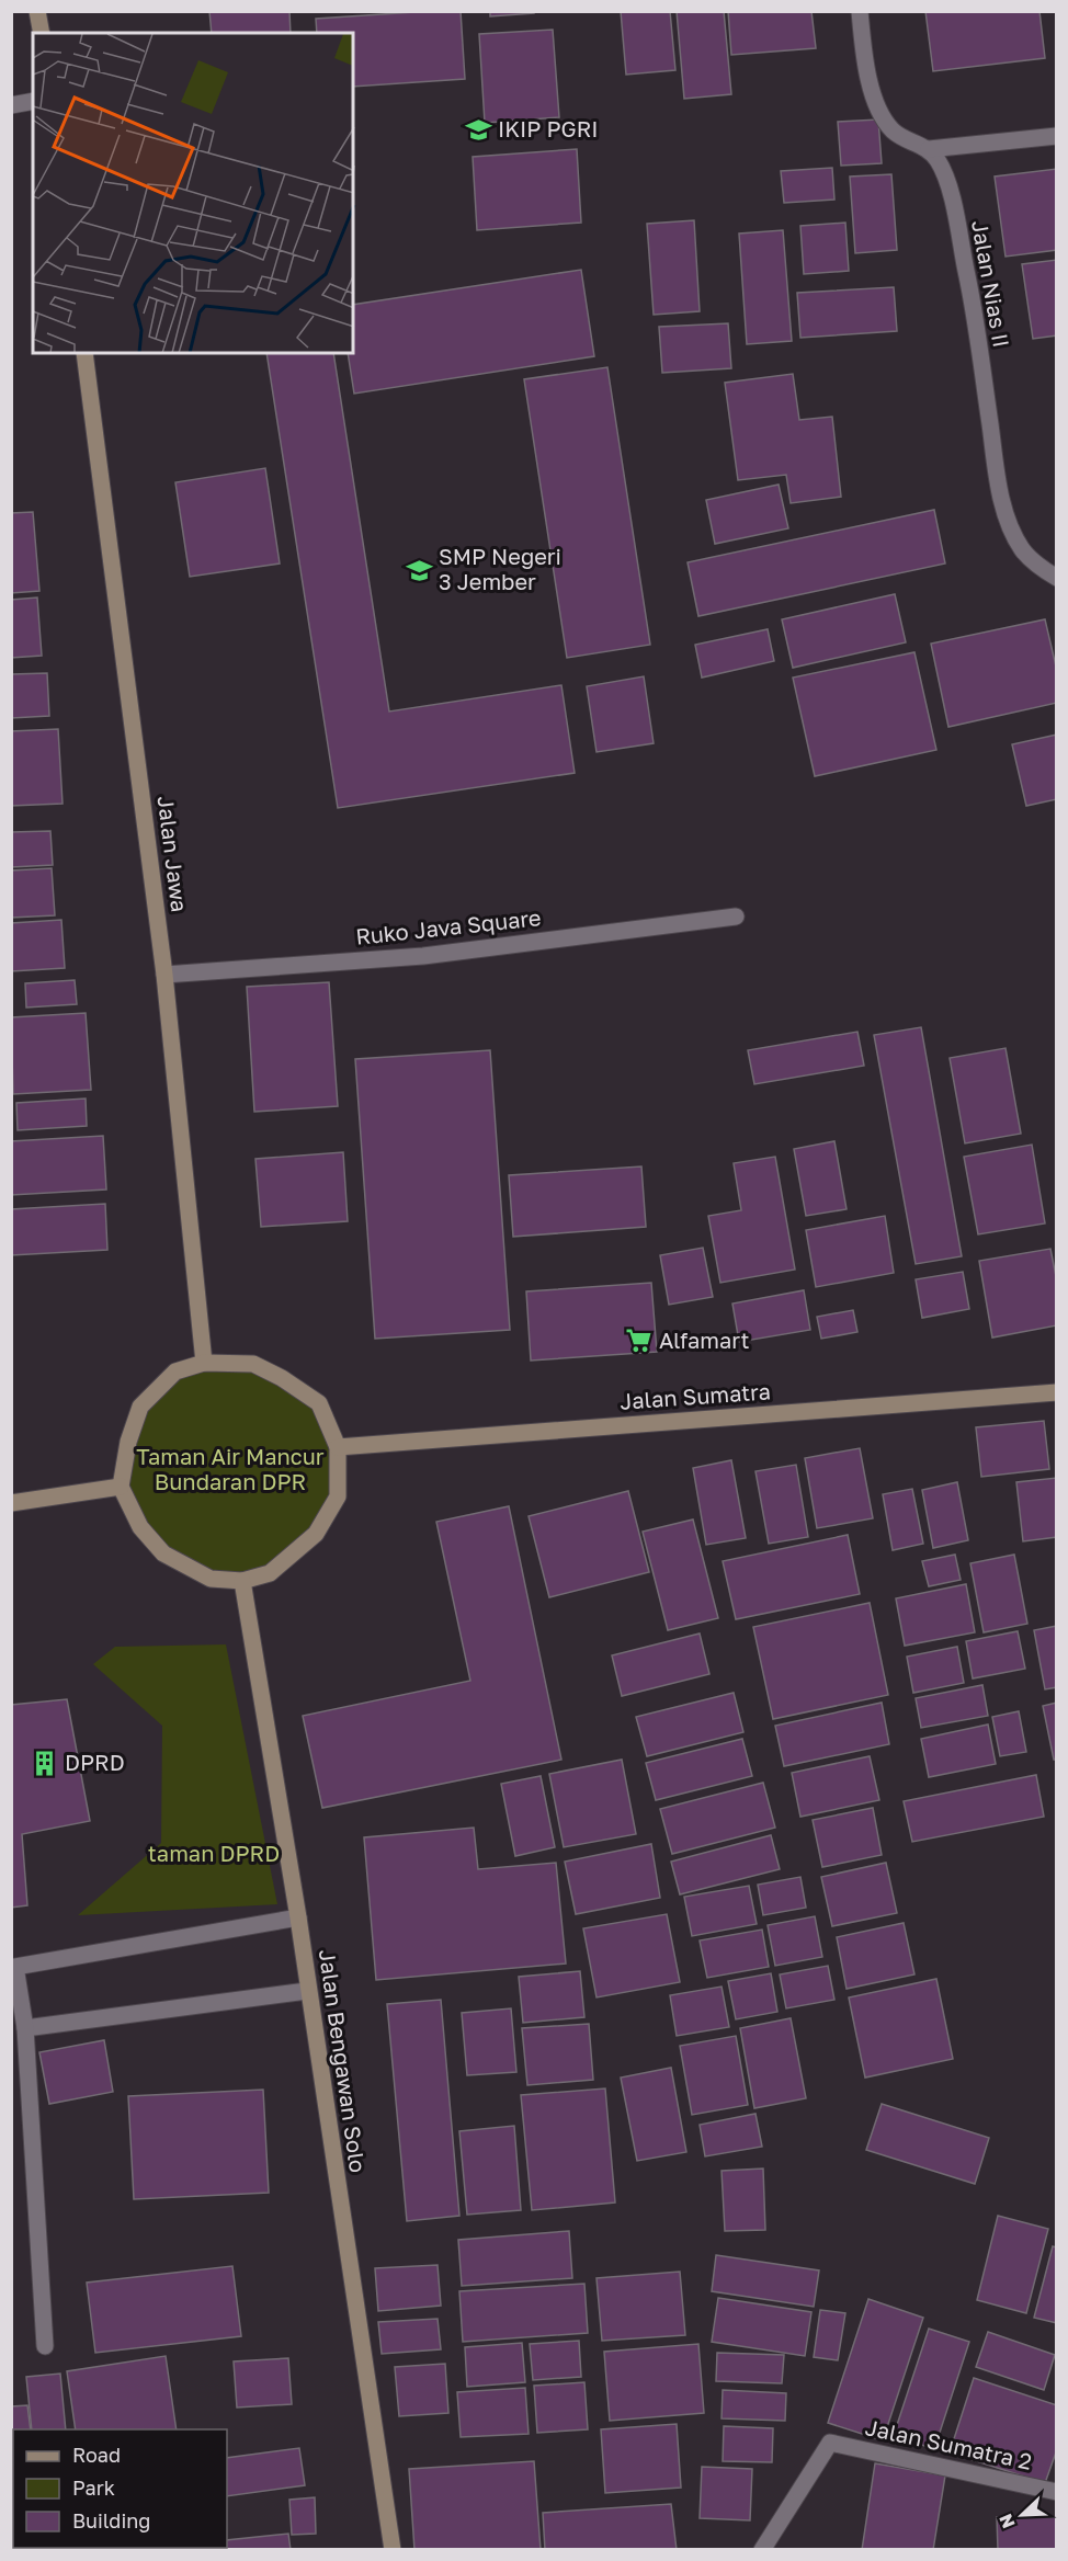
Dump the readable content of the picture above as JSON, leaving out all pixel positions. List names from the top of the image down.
{
  "streets": {
    "main road": ["Jalan Jawa", "Jalan Sumatra", "Jalan Bengawan Solo"],
    "street": ["Jalan Nias II", "Ruko Java Square", "Jalan Sumatra 2"]
  },
  "crossings": [
    ["Jalan Jawa", "Ruko Java Square"],
    ["Jalan Jawa", "Jalan Sumatra"],
    ["Jalan Jawa", "Jalan Bengawan Solo"],
    ["Jalan Sumatra", "Jalan Bengawan Solo"]
  ],
  "parks": ["Taman Air Mancur Bundaran DPR", "taman DPRD"],
  "places": {
    "school or university": ["IKIP PGRI", "SMP Negeri 3 Jember"],
    "supermarket": ["Alfamart"],
    "building": ["DPRD"]
  },
  "legend": ["Road", "Park", "Building"],
  "north": "bottom left"
}
